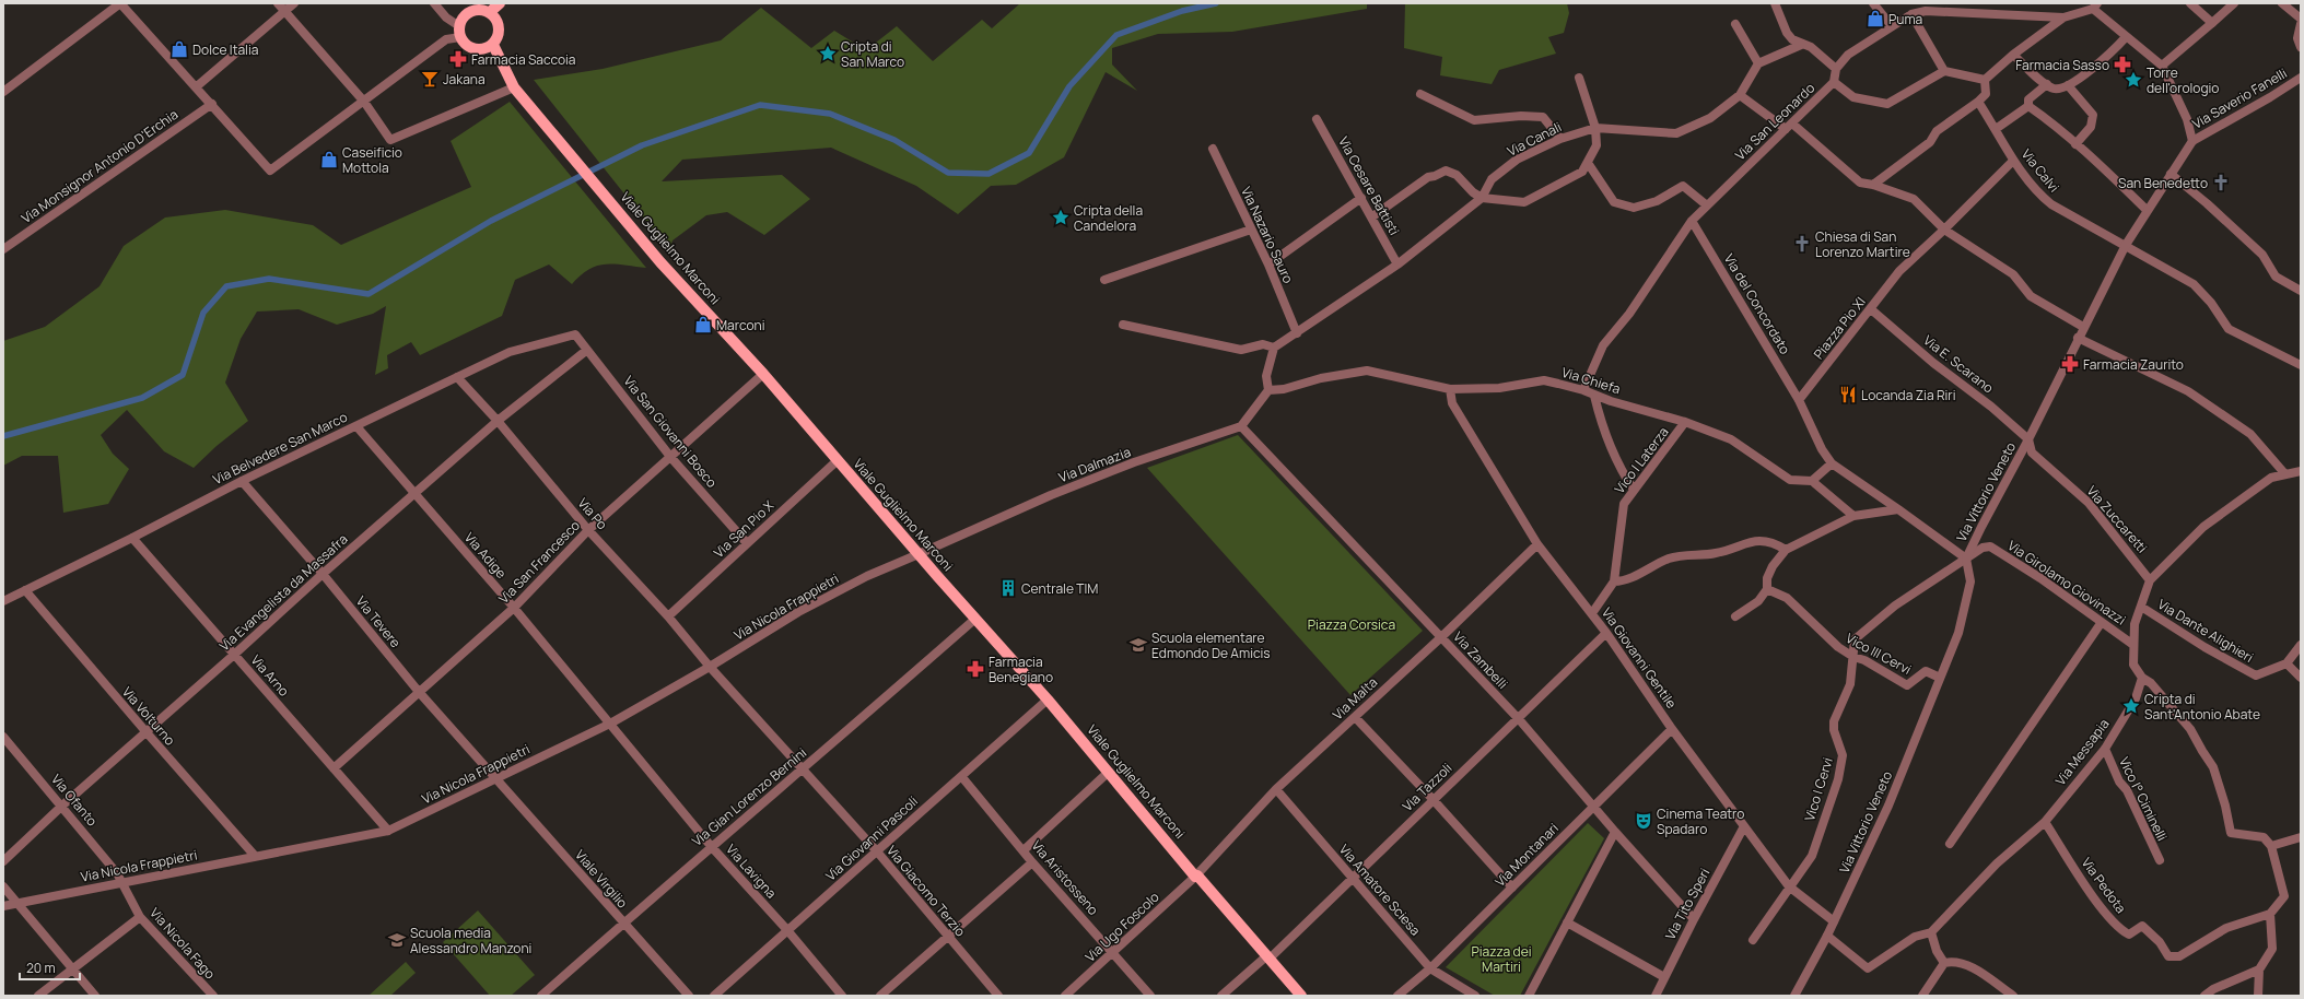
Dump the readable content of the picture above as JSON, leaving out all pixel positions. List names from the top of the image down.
{
  "streets": {
    "main road": ["Viale Guglielmo Marconi"],
    "street": [
      "Via Saverio Fanelli",
      "Via San Leonardo",
      "Via Canali",
      "Via Monsignor Antonio D'Erchia",
      "Via Calvi",
      "Via Cesare Battisti",
      "Via Nazario Sauro",
      "Via del Concordato",
      "Piazza Pio XI",
      "Via E. Scarano",
      "Via Chiefa",
      "Via San Giovanni Bosco",
      "Via Belvedere San Marco",
      "Vico I Laterza",
      "Via Dalmazia",
      "Via Vittorio Veneto",
      "Via Po",
      "Via Zuccaretti",
      "Via San Pio X",
      "Via Adige",
      "Via San Francesco",
      "Via Girolamo Giovinazzi",
      "Via Evangelista da Massafra",
      "Via Nicola Frappietri",
      "Via Tevere",
      "Via Dante Alighieri",
      "Vico III Cervi",
      "Via Giovanni Gentile",
      "Via Zambelli",
      "Via Arno",
      "Via Malta",
      "Via Volturno",
      "Via Messapia",
      "Via Tazzoli",
      "Vico I Cervi",
      "Via Gian Lorenzo Bernini",
      "Vico I° Ciminelli",
      "Via Ofanto",
      "Via Giovanni Pascoli",
      "Via Montanari",
      "Via Lavigna",
      "Via Aristosseno",
      "Viale Virgilio",
      "Via Pedota",
      "Via Amatore Sciesa",
      "Via Giacomo Terzio",
      "Via Tito Speri",
      "Via Ugo Foscolo",
      "Via Nicola Fago"
    ]
  },
  "crossings": [
    ["Via Saverio Fanelli", "Via Vittorio Veneto"],
    ["Via San Leonardo", "Via del Concordato"],
    ["Via San Leonardo", "Via Chiefa"],
    ["Via Canali", "Via Cesare Battisti"],
    ["Via Canali", "Via Nazario Sauro"],
    ["Via Calvi", "Piazza Pio XI"],
    ["Via Calvi", "Via Vittorio Veneto"],
    ["Viale Guglielmo Marconi", "Via Dalmazia"],
    ["Viale Guglielmo Marconi", "Via San Pio X"],
    ["Viale Guglielmo Marconi", "Via San Francesco"],
    ["Viale Guglielmo Marconi", "Via Nicola Frappietri"],
    ["Viale Guglielmo Marconi", "Via Malta"],
    ["Viale Guglielmo Marconi", "Via Tazzoli"],
    ["Viale Guglielmo Marconi", "Via Gian Lorenzo Bernini"],
    ["Viale Guglielmo Marconi", "Via Giovanni Pascoli"],
    ["Viale Guglielmo Marconi", "Via Ugo Foscolo"],
    ["Via del Concordato", "Piazza Pio XI"],
    ["Piazza Pio XI", "Via E. Scarano"],
    ["Via E. Scarano", "Via Vittorio Veneto"],
    ["Via E. Scarano", "Via Zuccaretti"],
    ["Via Chiefa", "Vico I Laterza"],
    ["Via Chiefa", "Via Giovanni Gentile"],
    ["Via San Giovanni Bosco", "Via Belvedere San Marco"],
    ["Via San Giovanni Bosco", "Via San Pio X"],
    ["Via San Giovanni Bosco", "Via San Francesco"],
    ["Via San Giovanni Bosco", "Via Evangelista da Massafra"],
    ["Via Belvedere San Marco", "Via Po"],
    ["Via Belvedere San Marco", "Via Adige"],
    ["Via Belvedere San Marco", "Via Tevere"],
    ["Via Belvedere San Marco", "Via Arno"],
    ["Via Belvedere San Marco", "Via Volturno"],
    ["Vico I Laterza", "Via Giovanni Gentile"],
    ["Via Dalmazia", "Via Nicola Frappietri"],
    ["Via Dalmazia", "Via Zambelli"],
    ["Via Vittorio Veneto", "Via Zuccaretti"],
    ["Via Vittorio Veneto", "Via Girolamo Giovinazzi"],
    ["Via Vittorio Veneto", "Vico III Cervi"],
    ["Via Vittorio Veneto", "Via Giovanni Gentile"],
    ["Via Vittorio Veneto", "Vico I Cervi"],
    ["Via Po", "Via San Pio X"],
    ["Via Po", "Via San Francesco"],
    ["Via Po", "Via Evangelista da Massafra"],
    ["Via Po", "Via Nicola Frappietri"],
    ["Via Po", "Via Giacomo Terzio"],
    ["Via Adige", "Via San Francesco"],
    ["Via Adige", "Via Evangelista da Massafra"],
    ["Via Adige", "Via Nicola Frappietri"],
    ["Via Adige", "Via Lavigna"],
    ["Via San Francesco", "Via Tevere"],
    ["Via San Francesco", "Via Arno"],
    ["Via Girolamo Giovinazzi", "Vico I Cervi"],
    ["Via Evangelista da Massafra", "Via Tevere"],
    ["Via Evangelista da Massafra", "Via Arno"],
    ["Via Evangelista da Massafra", "Via Volturno"],
    ["Via Evangelista da Massafra", "Via Ofanto"],
    ["Via Nicola Frappietri", "Via Tevere"],
    ["Via Nicola Frappietri", "Via Arno"],
    ["Via Nicola Frappietri", "Via Volturno"],
    ["Via Nicola Frappietri", "Via Ofanto"],
    ["Via Nicola Frappietri", "Via Lavigna"],
    ["Via Nicola Frappietri", "Viale Virgilio"],
    ["Via Nicola Frappietri", "Via Giacomo Terzio"],
    ["Via Nicola Frappietri", "Via Nicola Fago"],
    ["Via Tevere", "Viale Virgilio"],
    ["Vico III Cervi", "Vico I Cervi"],
    ["Via Giovanni Gentile", "Via Malta"],
    ["Via Giovanni Gentile", "Via Tazzoli"],
    ["Via Giovanni Gentile", "Vico I Cervi"],
    ["Via Giovanni Gentile", "Via Montanari"],
    ["Via Giovanni Gentile", "Via Tito Speri"],
    ["Via Zambelli", "Via Malta"],
    ["Via Zambelli", "Via Tazzoli"],
    ["Via Zambelli", "Via Montanari"],
    ["Via Zambelli", "Via Tito Speri"],
    ["Via Malta", "Via Amatore Sciesa"],
    ["Via Malta", "Via Ugo Foscolo"],
    ["Via Messapia", "Vico I° Ciminelli"],
    ["Via Messapia", "Via Pedota"],
    ["Via Tazzoli", "Via Amatore Sciesa"],
    ["Via Gian Lorenzo Bernini", "Via Lavigna"],
    ["Via Gian Lorenzo Bernini", "Viale Virgilio"],
    ["Via Gian Lorenzo Bernini", "Via Giacomo Terzio"],
    ["Via Ofanto", "Via Nicola Fago"],
    ["Via Giovanni Pascoli", "Via Lavigna"],
    ["Via Giovanni Pascoli", "Via Aristosseno"],
    ["Via Giovanni Pascoli", "Via Giacomo Terzio"],
    ["Via Montanari", "Via Amatore Sciesa"],
    ["Via Aristosseno", "Via Ugo Foscolo"]
  ],
  "parks": ["Piazza Corsica", "Piazza dei Martiri"],
  "places": {
    "shop": [
      "Puma",
      "Dolce Italia",
      "Caseificio Mottola",
      "Marconi"
    ],
    "place": [
      "Cripta di San Marco",
      "Torre dell'orologio",
      "Cripta della Candelora",
      "Cripta di Sant'Antonio Abate"
    ],
    "pharmacy": [
      "Farmacia Saccoia",
      "Farmacia Sasso",
      "Farmacia Zaurito",
      "Farmacia Benegiano"
    ],
    "bar": ["Jakana"],
    "church": ["San Benedetto", "Chiesa di San Lorenzo Martire"],
    "restaurant": ["Locanda Zia Riri"],
    "building": ["Centrale TIM"],
    "school or university": ["Scuola elementare Edmondo De Amicis", "Scuola media Alessandro Manzoni"],
    "theatre": ["Cinema Teatro Spadaro"]
  },
  "scale_bar": "20 m"
}
